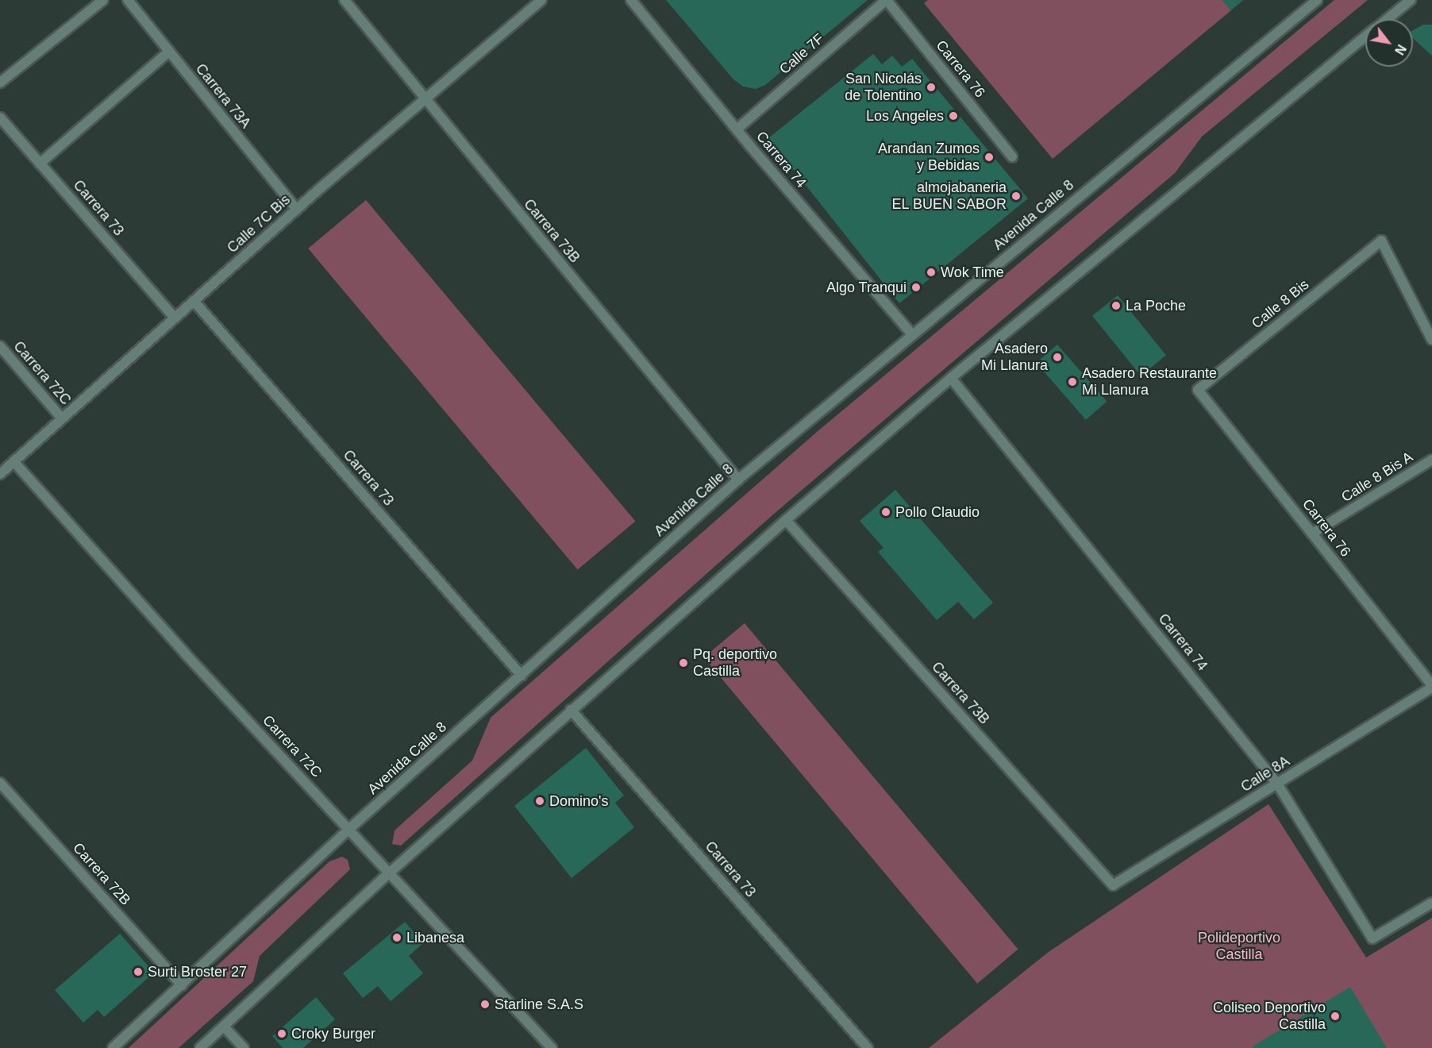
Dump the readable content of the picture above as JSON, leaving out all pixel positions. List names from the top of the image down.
{
  "streets": {
    "street": [
      "Calle 7F",
      "Carrera 76",
      "Carrera 73A",
      "Carrera 74",
      "Carrera 73",
      "Avenida Calle 8",
      "Calle 7C Bis",
      "Carrera 73B",
      "Calle 8 Bis",
      "Carrera 72C",
      "Calle 8 Bis A",
      "Calle 8A",
      "Carrera 72B"
    ]
  },
  "crossings": [
    ["Calle 7F", "Carrera 76"],
    ["Calle 7F", "Carrera 74"],
    ["Carrera 76", "Calle 8 Bis"],
    ["Carrera 76", "Calle 8 Bis A"],
    ["Carrera 76", "Calle 8A"],
    ["Carrera 73A", "Calle 7C Bis"],
    ["Carrera 74", "Avenida Calle 8"],
    ["Carrera 74", "Calle 8A"],
    ["Carrera 73", "Avenida Calle 8"],
    ["Carrera 73", "Calle 7C Bis"],
    ["Avenida Calle 8", "Carrera 73B"],
    ["Avenida Calle 8", "Carrera 72C"],
    ["Avenida Calle 8", "Carrera 72B"],
    ["Calle 7C Bis", "Carrera 73B"],
    ["Calle 7C Bis", "Carrera 72C"],
    ["Carrera 73B", "Calle 8A"]
  ],
  "parks": ["Polideportivo Castilla"],
  "places": [
    "San Nicolás de Tolentino",
    "Los Angeles",
    "Arandan Zumos y Bebidas",
    "almojabaneria EL BUEN SABOR",
    "Wok Time",
    "Algo Tranqui",
    "La Poche",
    "Asadero Mi Llanura",
    "Asadero Restaurante Mi Llanura",
    "Pollo Claudio",
    "Pq. deportivo Castilla",
    "Domino's",
    "Libanesa",
    "Surti Broster 27",
    "Starline S.A.S",
    "Coliseo Deportivo Castilla",
    "Croky Burger"
  ],
  "north": "bottom right"
}
